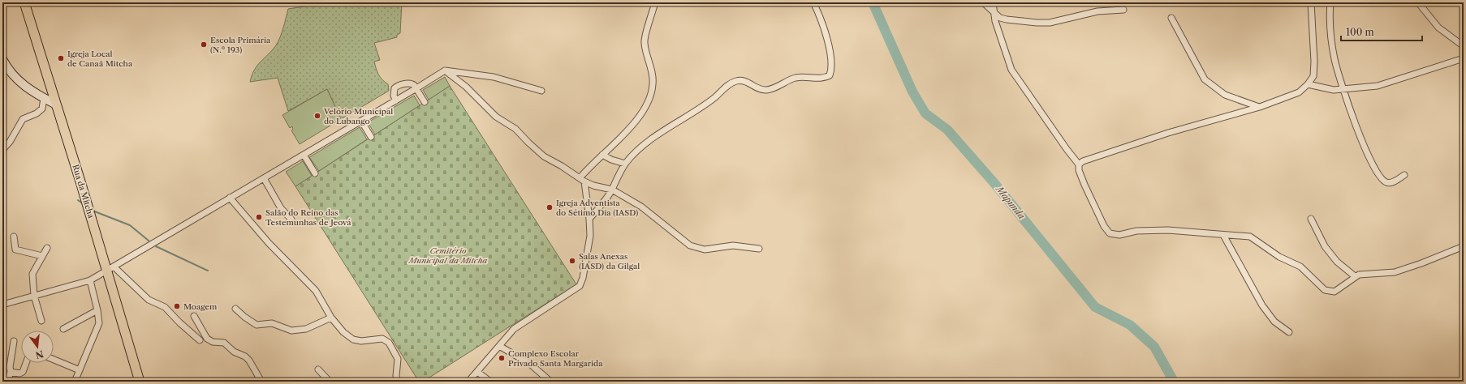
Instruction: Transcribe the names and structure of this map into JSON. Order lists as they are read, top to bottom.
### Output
{
  "streets": {
    "main road": ["Rua da Mitcha"]
  },
  "water": ["Mapunda"],
  "parks": ["Cemitério Municipal da Mitcha"],
  "places": [
    "Escola Primária (N.º 193)",
    "Igreja Local de Canaã Mitcha",
    "Velório Municipal do Lubango",
    "Igreja Adventista do Sétimo Dia (IASD)",
    "Salão do Reino das Testemunhas de Jeová",
    "Salas Anexas (IASD) da Gilgal",
    "Moagem",
    "Complexo Escolar Privado Santa Margarida"
  ],
  "scale_bar": "100 m",
  "north": "bottom"
}
